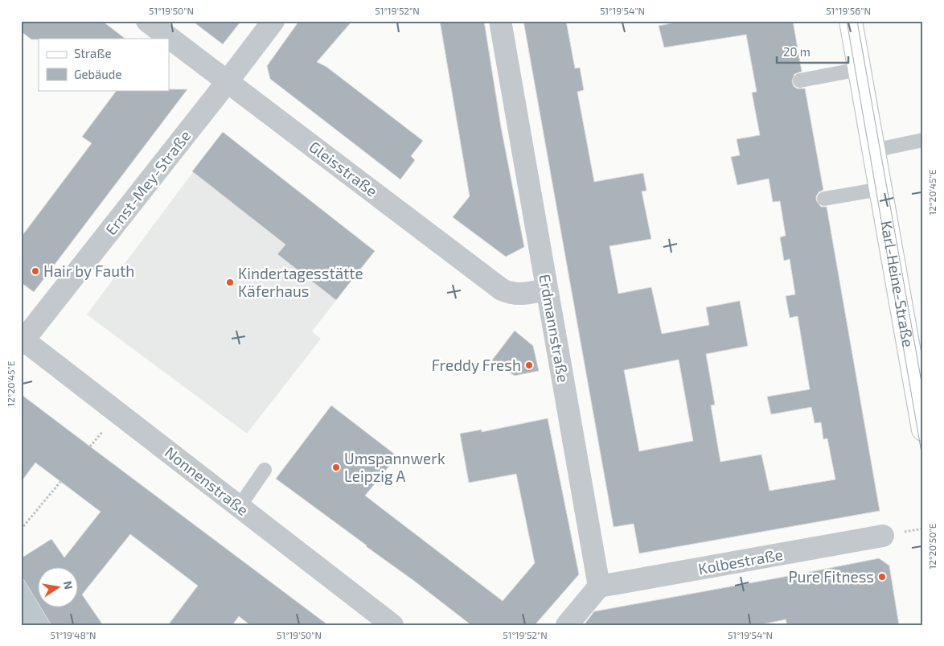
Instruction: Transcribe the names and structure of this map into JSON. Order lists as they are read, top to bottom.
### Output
{
  "streets": {
    "main road": ["Karl-Heine-Straße"],
    "street": [
      "Gleisstraße",
      "Ernst-Mey-Straße",
      "Erdmannstraße",
      "Nonnenstraße",
      "Kolbestraße"
    ]
  },
  "crossings": [
    ["Gleisstraße", "Ernst-Mey-Straße"],
    ["Gleisstraße", "Erdmannstraße"],
    ["Ernst-Mey-Straße", "Nonnenstraße"],
    ["Erdmannstraße", "Kolbestraße"]
  ],
  "places": [
    "Hair by Fauth",
    "Kindertagesstätte Käferhaus",
    "Freddy Fresh",
    "Umspannwerk Leipzig A",
    "Pure Fitness"
  ],
  "legend": ["Straße", "Gebäude"],
  "scale_bar": "20 m",
  "north": "right",
  "coordinates": [
    "51°19'50\"N",
    "51°19'52\"N",
    "51°19'54\"N",
    "51°19'56\"N",
    "12°20'45\"E",
    "12°20'50\"E",
    "51°19'48\"N"
  ]
}
